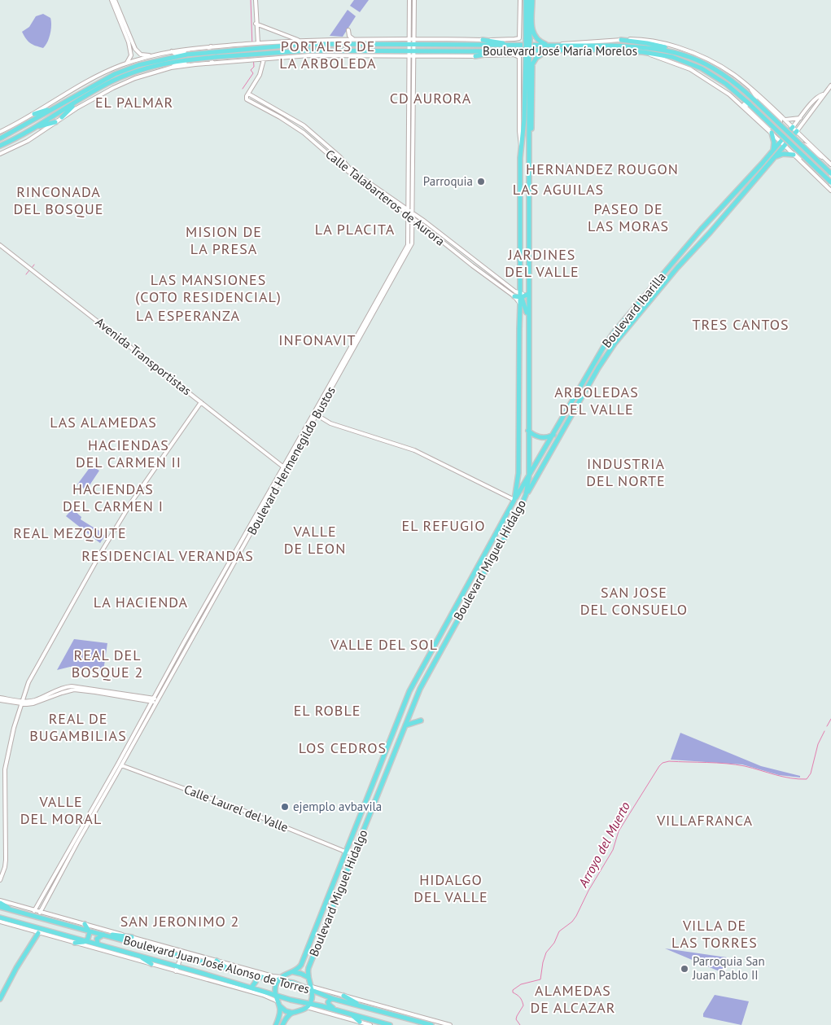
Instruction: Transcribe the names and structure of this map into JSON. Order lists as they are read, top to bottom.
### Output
{
  "streets": {
    "main road": [
      "Boulevard José María Morelos",
      "Boulevard Ibarilla",
      "Boulevard Miguel Hidalgo",
      "Boulevard Juan José Alonso de Torres"
    ],
    "street": [
      "Calle Talabarteros de Aurora",
      "Avenida Transportistas",
      "Boulevard Hermenegildo Bustos",
      "Calle Laurel del Valle"
    ]
  },
  "crossings": [
    ["Boulevard José María Morelos", "Boulevard Ibarilla"],
    ["Boulevard José María Morelos", "Boulevard Hermenegildo Bustos"],
    ["Calle Talabarteros de Aurora", "Boulevard Hermenegildo Bustos"],
    ["Calle Talabarteros de Aurora", "Boulevard Miguel Hidalgo"],
    ["Boulevard Ibarilla", "Boulevard Miguel Hidalgo"],
    ["Avenida Transportistas", "Boulevard Hermenegildo Bustos"],
    ["Boulevard Hermenegildo Bustos", "Calle Laurel del Valle"],
    ["Boulevard Hermenegildo Bustos", "Boulevard Juan José Alonso de Torres"],
    ["Boulevard Miguel Hidalgo", "Calle Laurel del Valle"]
  ],
  "districts": [
    "PORTALES DE LA ARBOLEDA",
    "CD AURORA",
    "EL PALMAR",
    "HERNANDEZ ROUGON",
    "LAS AGUILAS",
    "RINCONADA DEL BOSQUE",
    "PASEO DE LAS MORAS",
    "LA PLACITA",
    "MISION DE LA PRESA",
    "JARDINES DEL VALLE",
    "LAS MANSIONES (COTO RESIDENCIAL)",
    "LA ESPERANZA",
    "TRES CANTOS",
    "INFONAVIT",
    "ARBOLEDAS DEL VALLE",
    "LAS ALAMEDAS",
    "HACIENDAS DEL CARMEN II",
    "INDUSTRIA DEL NORTE",
    "HACIENDAS DEL CARMEN I",
    "EL REFUGIO",
    "VALLE DE LEON",
    "REAL MEZQUITE",
    "RESIDENCIAL VERANDAS",
    "SAN JOSE DEL CONSUELO",
    "LA HACIENDA",
    "VALLE DEL SOL",
    "REAL DEL BOSQUE 2",
    "EL ROBLE",
    "REAL DE BUGAMBILIAS",
    "LOS CEDROS",
    "VALLE DEL MORAL",
    "VILLAFRANCA",
    "HIDALGO DEL VALLE",
    "SAN JERONIMO 2",
    "VILLA DE LAS TORRES",
    "ALAMEDAS DE ALCAZAR"
  ],
  "water": ["Arroyo del Muerto"],
  "places": ["Parroquia", "ejemplo avbavila", "Parroquia San Juan Pablo II"]
}
